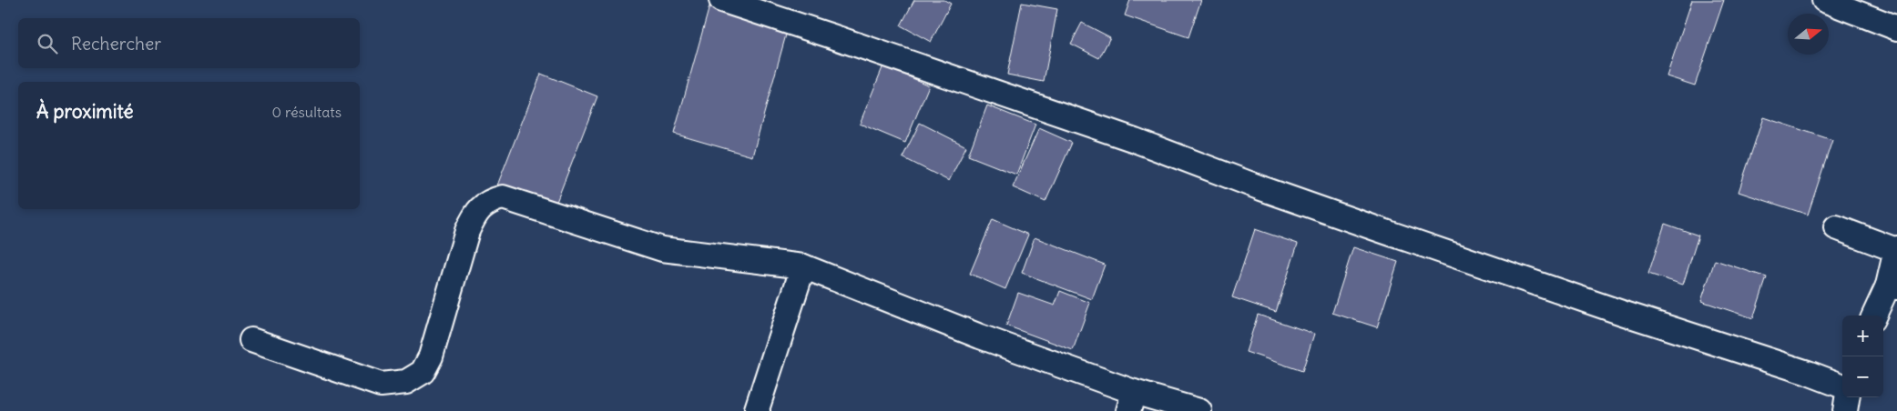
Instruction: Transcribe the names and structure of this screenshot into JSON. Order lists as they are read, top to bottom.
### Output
{
  "north": "right",
  "page": {
    "search": "Rechercher",
    "heading": ["À proximité", "0 résultats"],
    "map_buttons": ["+", "−"]
  }
}
